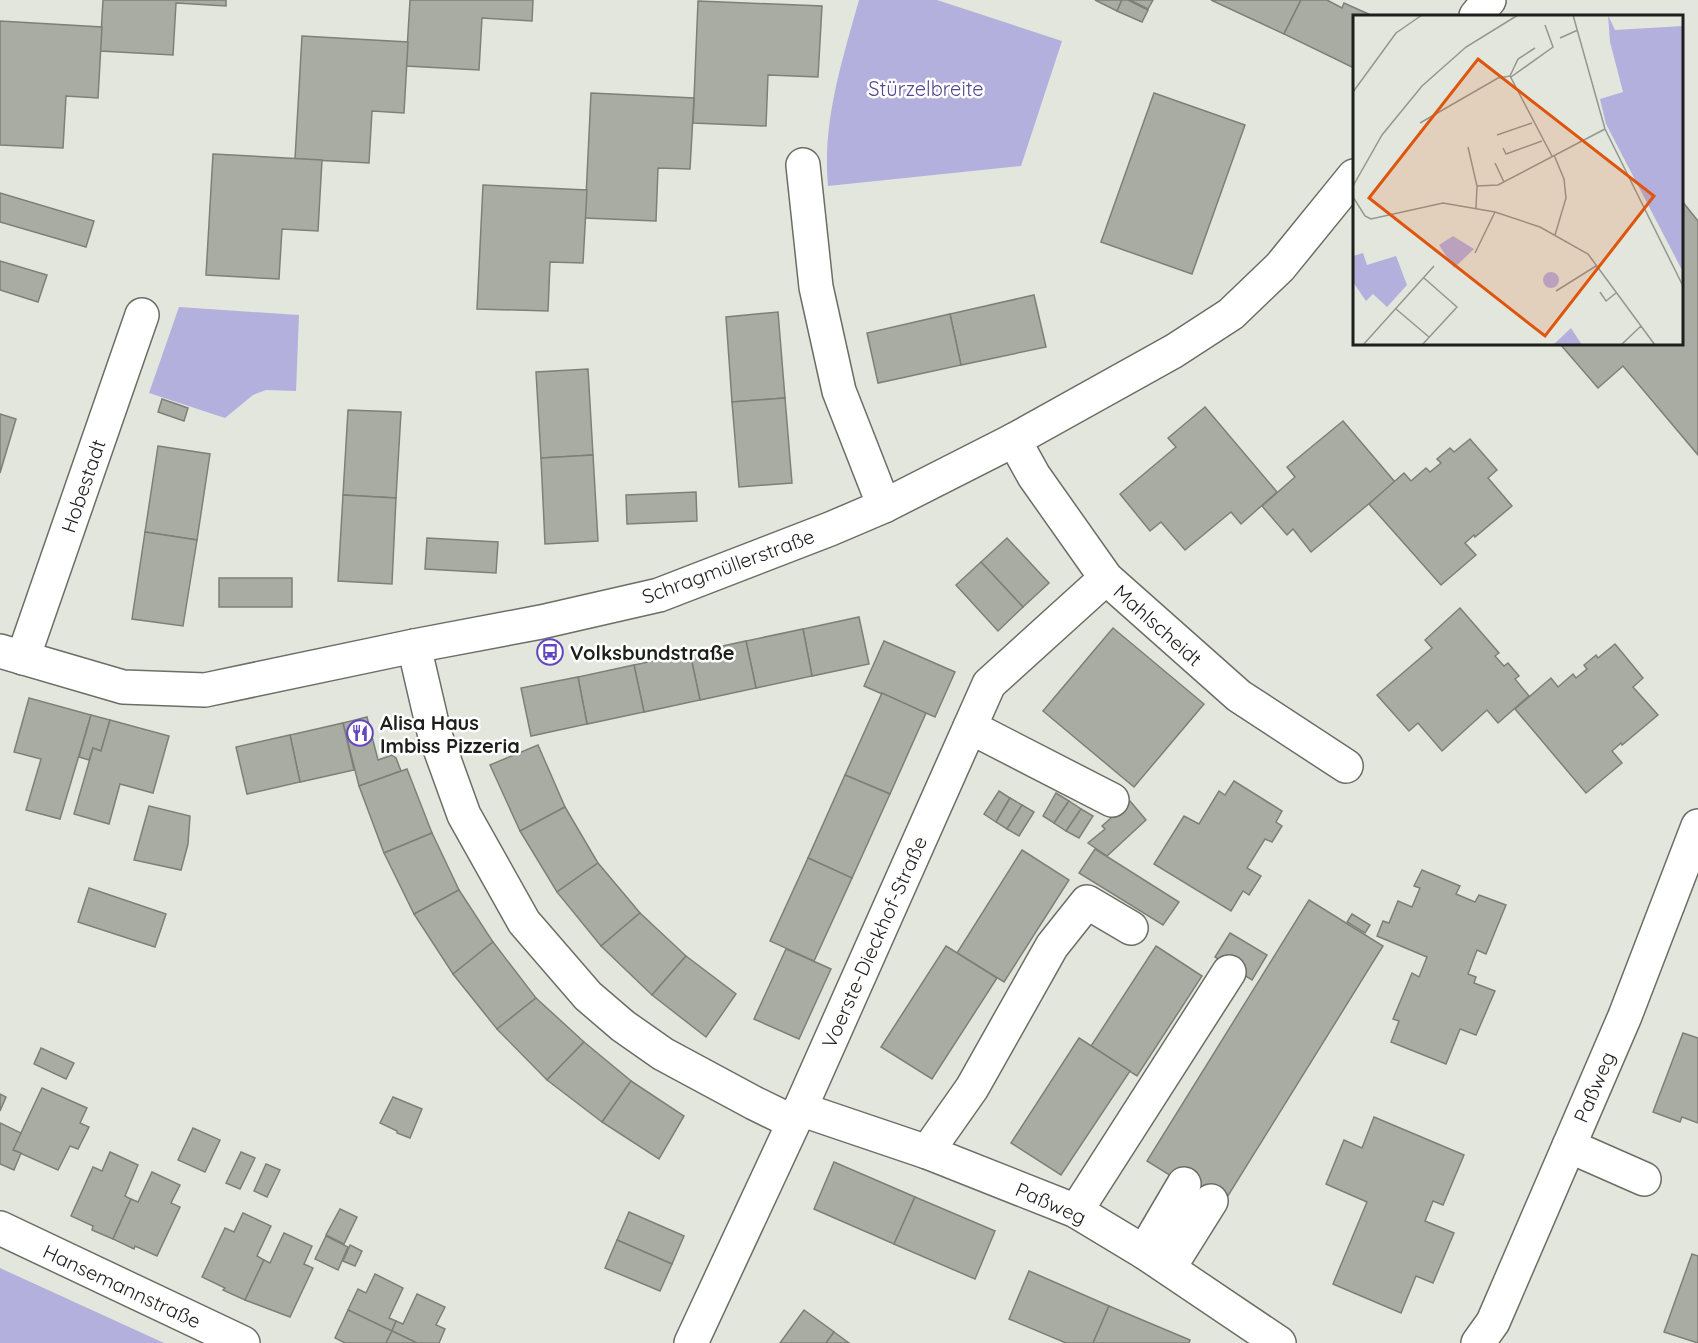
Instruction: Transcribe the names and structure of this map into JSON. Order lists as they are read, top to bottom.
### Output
{
  "streets": {
    "street": [
      "Hobestadt",
      "Schragmüllerstraße",
      "Mahlscheidt",
      "Voerste-Dieckhof-Straße",
      "Paßweg",
      "Hansemannstraße"
    ]
  },
  "crossings": [
    ["Hobestadt", "Schragmüllerstraße"],
    ["Schragmüllerstraße", "Mahlscheidt"],
    ["Mahlscheidt", "Voerste-Dieckhof-Straße"],
    ["Voerste-Dieckhof-Straße", "Paßweg"]
  ],
  "parks": ["Stürzelbreite"],
  "places": {
    "bus stop": ["Volksbundstraße"],
    "restaurant": ["Alisa Haus Imbiss Pizzeria"]
  }
}
